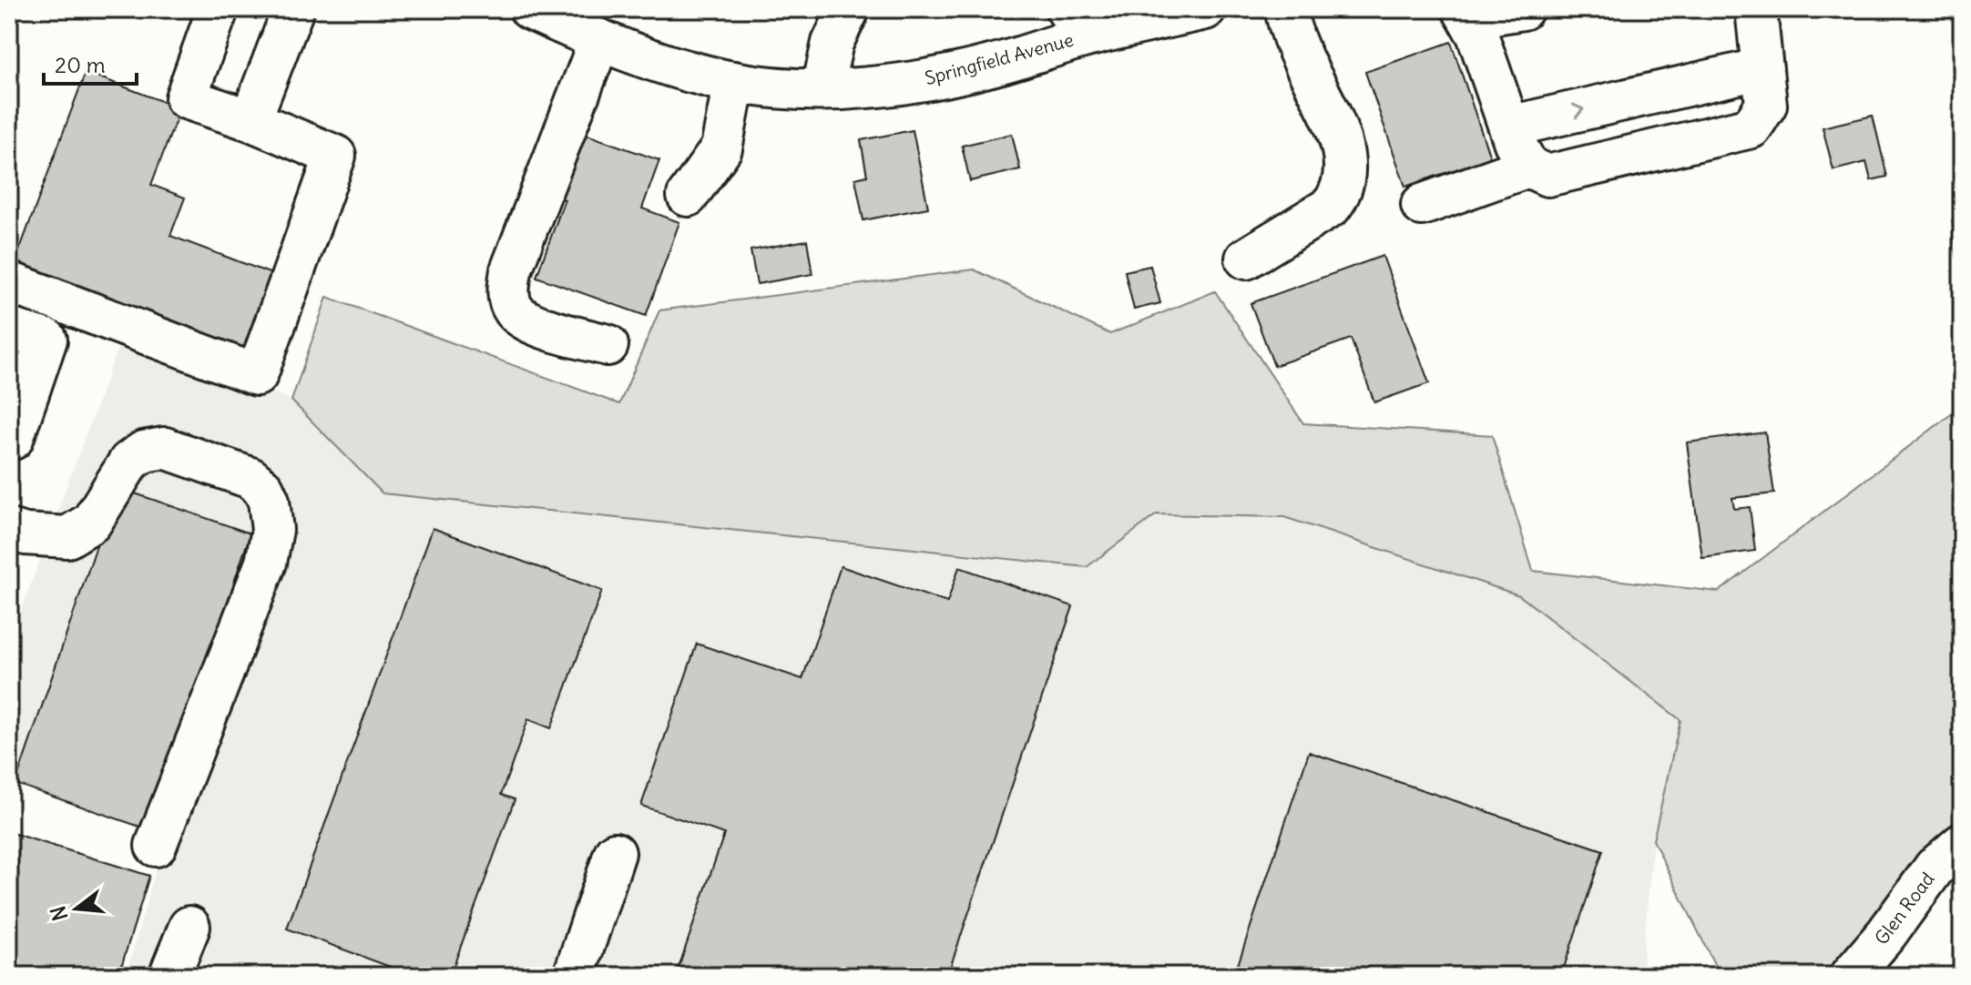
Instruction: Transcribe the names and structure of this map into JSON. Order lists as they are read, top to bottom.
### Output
{
  "streets": {
    "main road": ["Springfield Avenue", "Glen Road"]
  },
  "scale_bar": "20 m",
  "north": "left"
}
